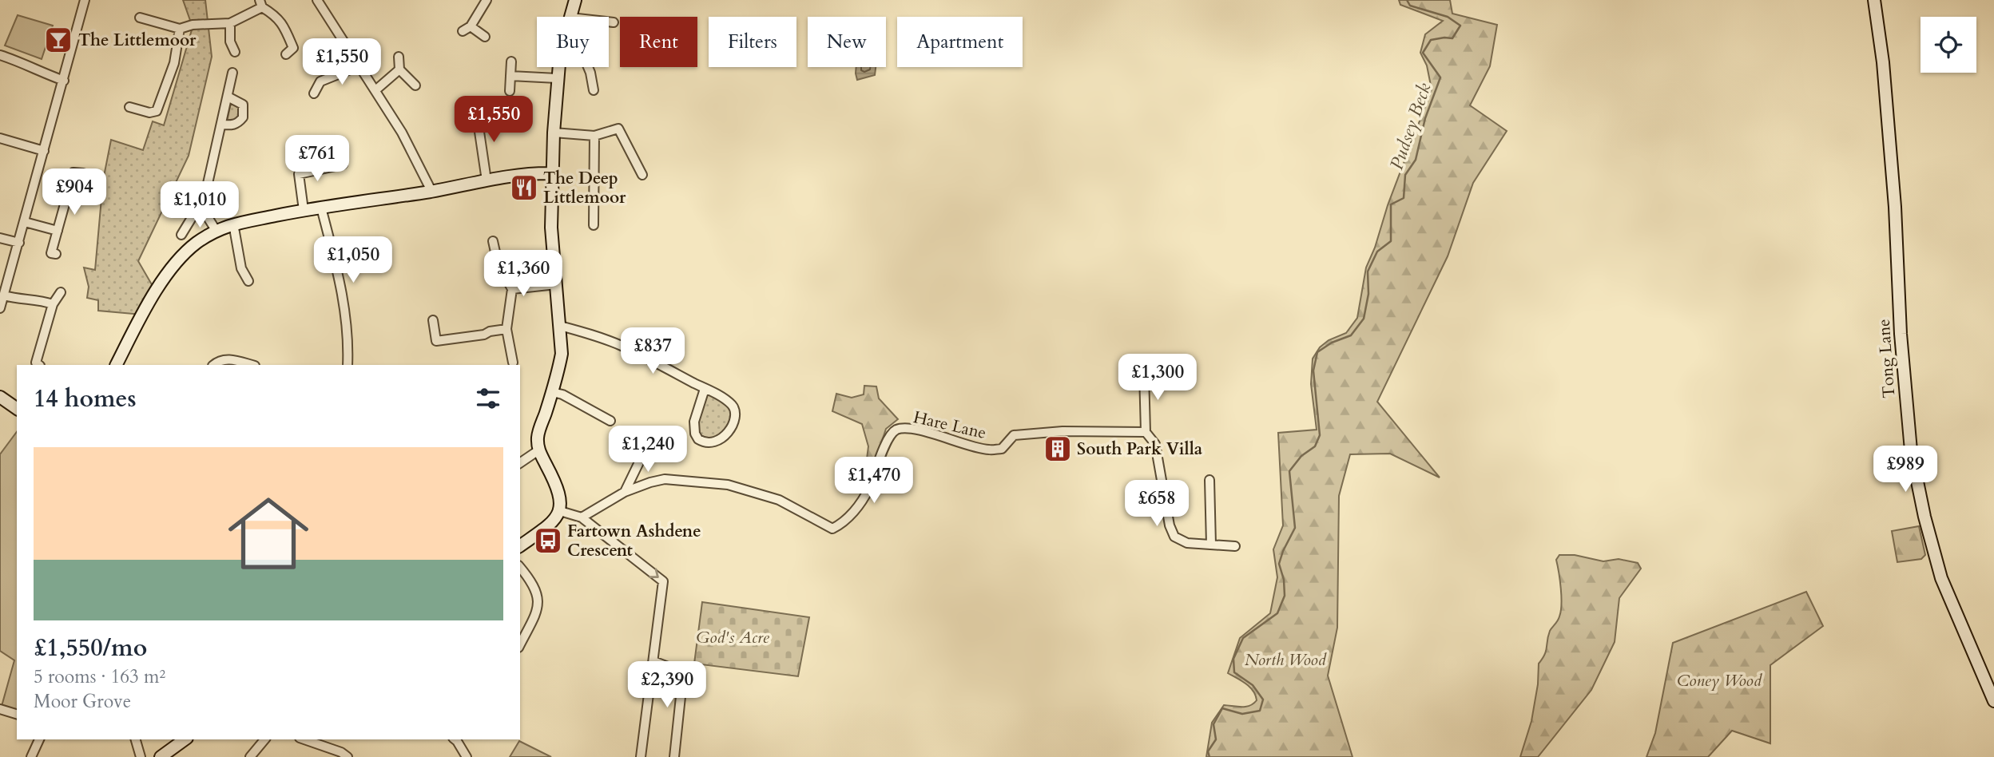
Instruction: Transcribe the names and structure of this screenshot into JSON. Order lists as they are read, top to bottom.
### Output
{
  "streets": {
    "street": ["Tong Lane", "Hare Lane"]
  },
  "water": ["Pudsey Beck"],
  "parks": ["God's Acre", "North Wood", "Coney Wood"],
  "places": {
    "bar": ["The Littlemoor"],
    "restaurant": ["The Deep Littlemoor"],
    "building": ["South Park Villa"],
    "bus stop": ["Fartown Ashdene Crescent"]
  },
  "page": {
    "chip": [
      "Buy",
      "Rent",
      "Filters",
      "New",
      "Apartment"
    ],
    "price": [
      "£1,550",
      "£1,550",
      "£761",
      "£904",
      "£1,010",
      "£1,050",
      "£1,360",
      "£837",
      "£1,300",
      "£1,240",
      "£989",
      "£1,470",
      "£658",
      "£2,390"
    ],
    "heading": "14 homes",
    "list": [
      {
        "name": "£1,550/mo",
        "note": "5 rooms · 163 m² · Moor Grove"
      }
    ]
  }
}
